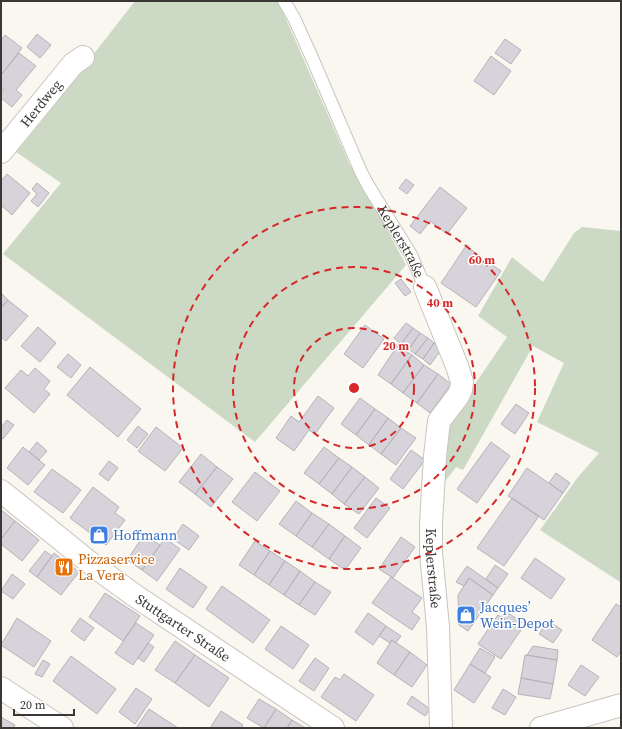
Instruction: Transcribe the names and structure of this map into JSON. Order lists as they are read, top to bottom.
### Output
{
  "streets": {
    "street": ["Herdweg", "Keplerstraße", "Stuttgarter Straße"]
  },
  "places": {
    "shop": ["Hoffmann", "Jacques’ Wein-Depot"],
    "restaurant": ["Pizzaservice La Vera"]
  },
  "scale_bar": "20 m",
  "rings": ["60 m", "40 m", "20 m"]
}
